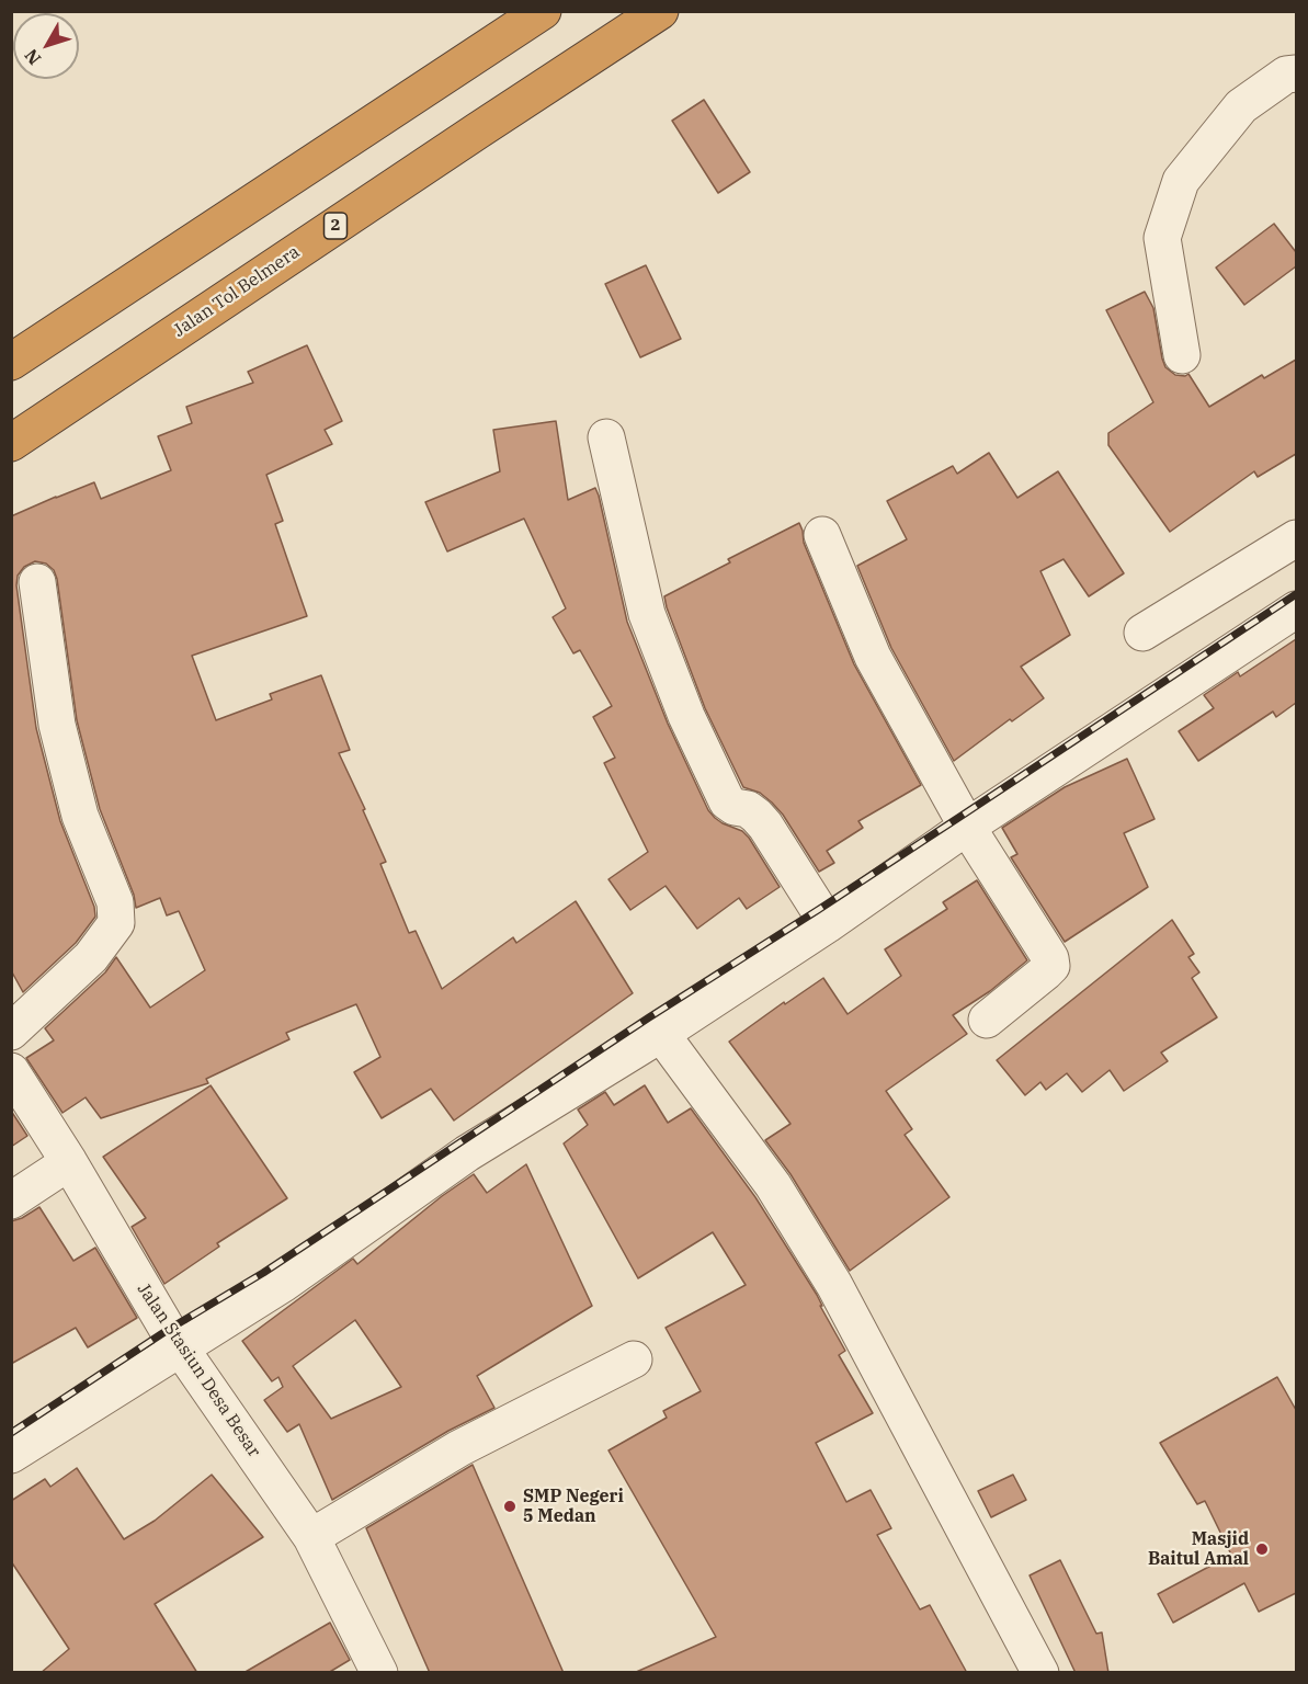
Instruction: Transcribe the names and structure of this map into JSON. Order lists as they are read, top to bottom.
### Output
{
  "streets": {
    "highway": ["2", "Jalan Tol Belmera"],
    "street": ["Jalan Stasiun Desa Besar"]
  },
  "places": ["SMP Negeri 5 Medan", "Masjid Baitul Amal"],
  "north": "bottom left"
}
